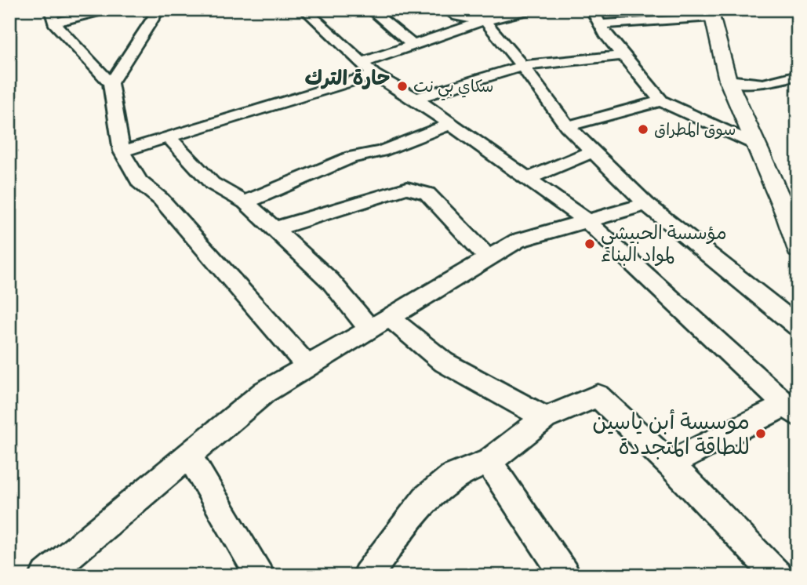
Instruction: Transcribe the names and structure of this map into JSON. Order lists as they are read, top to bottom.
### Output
{
  "districts": ["حارة الترك"],
  "places": [
    "سكاي بي نت",
    "سوق المطراق",
    "مؤسسة الحبيشي لمواد البناء",
    "موسسة أبن ياسين للطاقة المتجددة"
  ]
}
